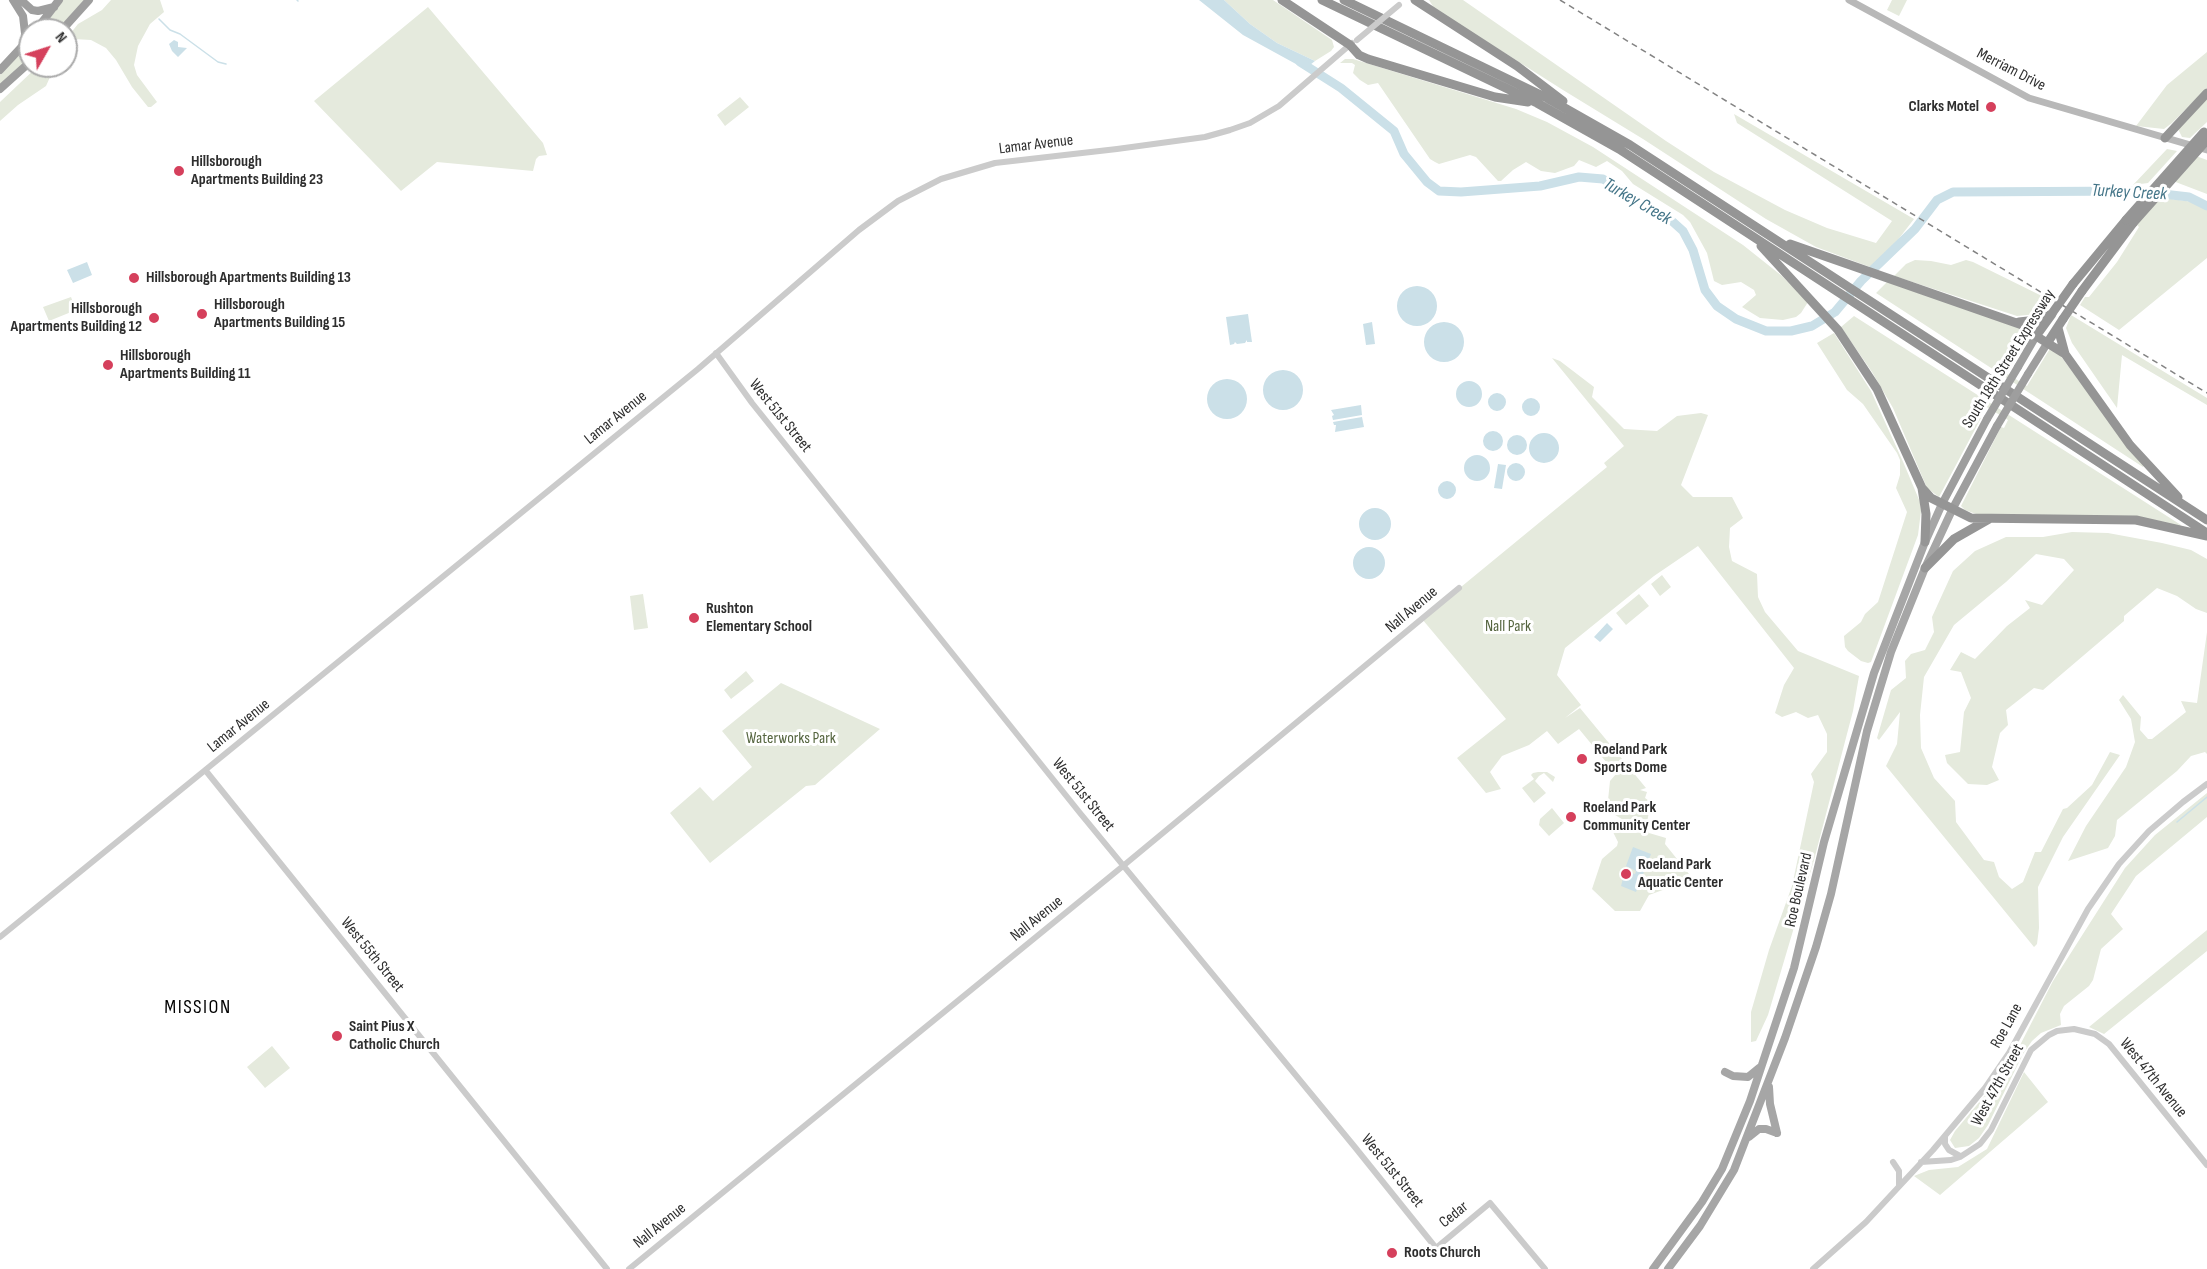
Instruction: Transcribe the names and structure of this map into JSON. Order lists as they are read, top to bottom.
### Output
{
  "streets": {
    "highway": ["South 18th Street Expressway"],
    "main road": ["Merriam Drive", "Roe Boulevard"],
    "street": [
      "Lamar Avenue",
      "West 51st Street",
      "Nall Avenue",
      "West 55th Street",
      "Roe Lane",
      "West 47th Avenue",
      "West 47th Street",
      "Cedar"
    ]
  },
  "crossings": [
    ["Lamar Avenue", "West 51st Street"],
    ["Lamar Avenue", "West 55th Street"],
    ["South 18th Street Expressway", "Roe Boulevard"],
    ["West 51st Street", "Nall Avenue"],
    ["West 51st Street", "Cedar"],
    ["Roe Lane", "West 47th Street"],
    ["West 47th Avenue", "West 47th Street"]
  ],
  "districts": ["MISSION"],
  "water": ["Turkey Creek"],
  "parks": ["Nall Park", "Waterworks Park"],
  "places": [
    "Clarks Motel",
    "Hillsborough Apartments Building 23",
    "Hillsborough Apartments Building 13",
    "Hillsborough Apartments Building 15",
    "Hillsborough Apartments Building 12",
    "Hillsborough Apartments Building 11",
    "Rushton Elementary School",
    "Roeland Park Sports Dome",
    "Roeland Park Community Center",
    "Roeland Park Aquatic Center",
    "Saint Pius X Catholic Church",
    "Roots Church"
  ],
  "north": "top right"
}
